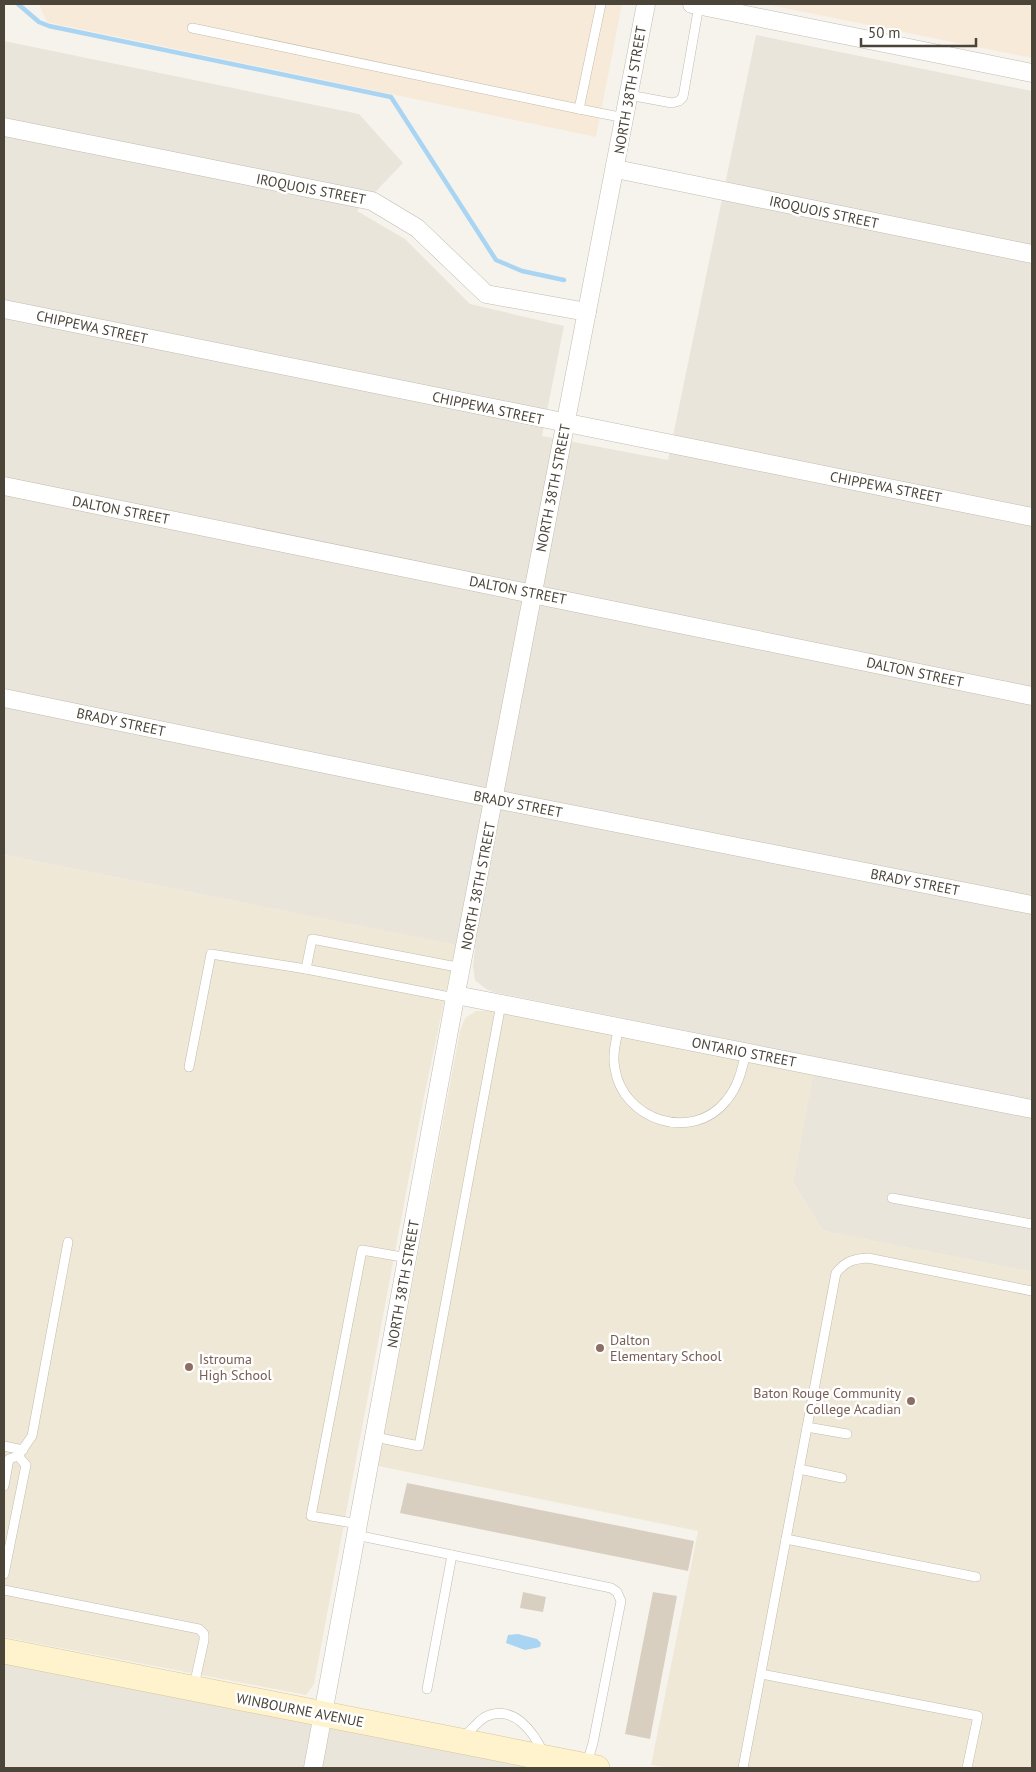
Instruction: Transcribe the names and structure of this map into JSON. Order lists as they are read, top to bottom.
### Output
{
  "streets": {
    "street": [
      "NORTH 38TH STREET",
      "IROQUOIS STREET",
      "CHIPPEWA STREET",
      "DALTON STREET",
      "BRADY STREET",
      "ONTARIO STREET",
      "WINBOURNE AVENUE"
    ]
  },
  "crossings": [
    ["NORTH 38TH STREET", "IROQUOIS STREET"],
    ["NORTH 38TH STREET", "CHIPPEWA STREET"],
    ["NORTH 38TH STREET", "DALTON STREET"],
    ["NORTH 38TH STREET", "BRADY STREET"],
    ["NORTH 38TH STREET", "ONTARIO STREET"],
    ["NORTH 38TH STREET", "WINBOURNE AVENUE"]
  ],
  "places": ["Dalton Elementary School", "Istrouma High School", "Baton Rouge Community College Acadian"],
  "scale_bar": "50 m"
}
